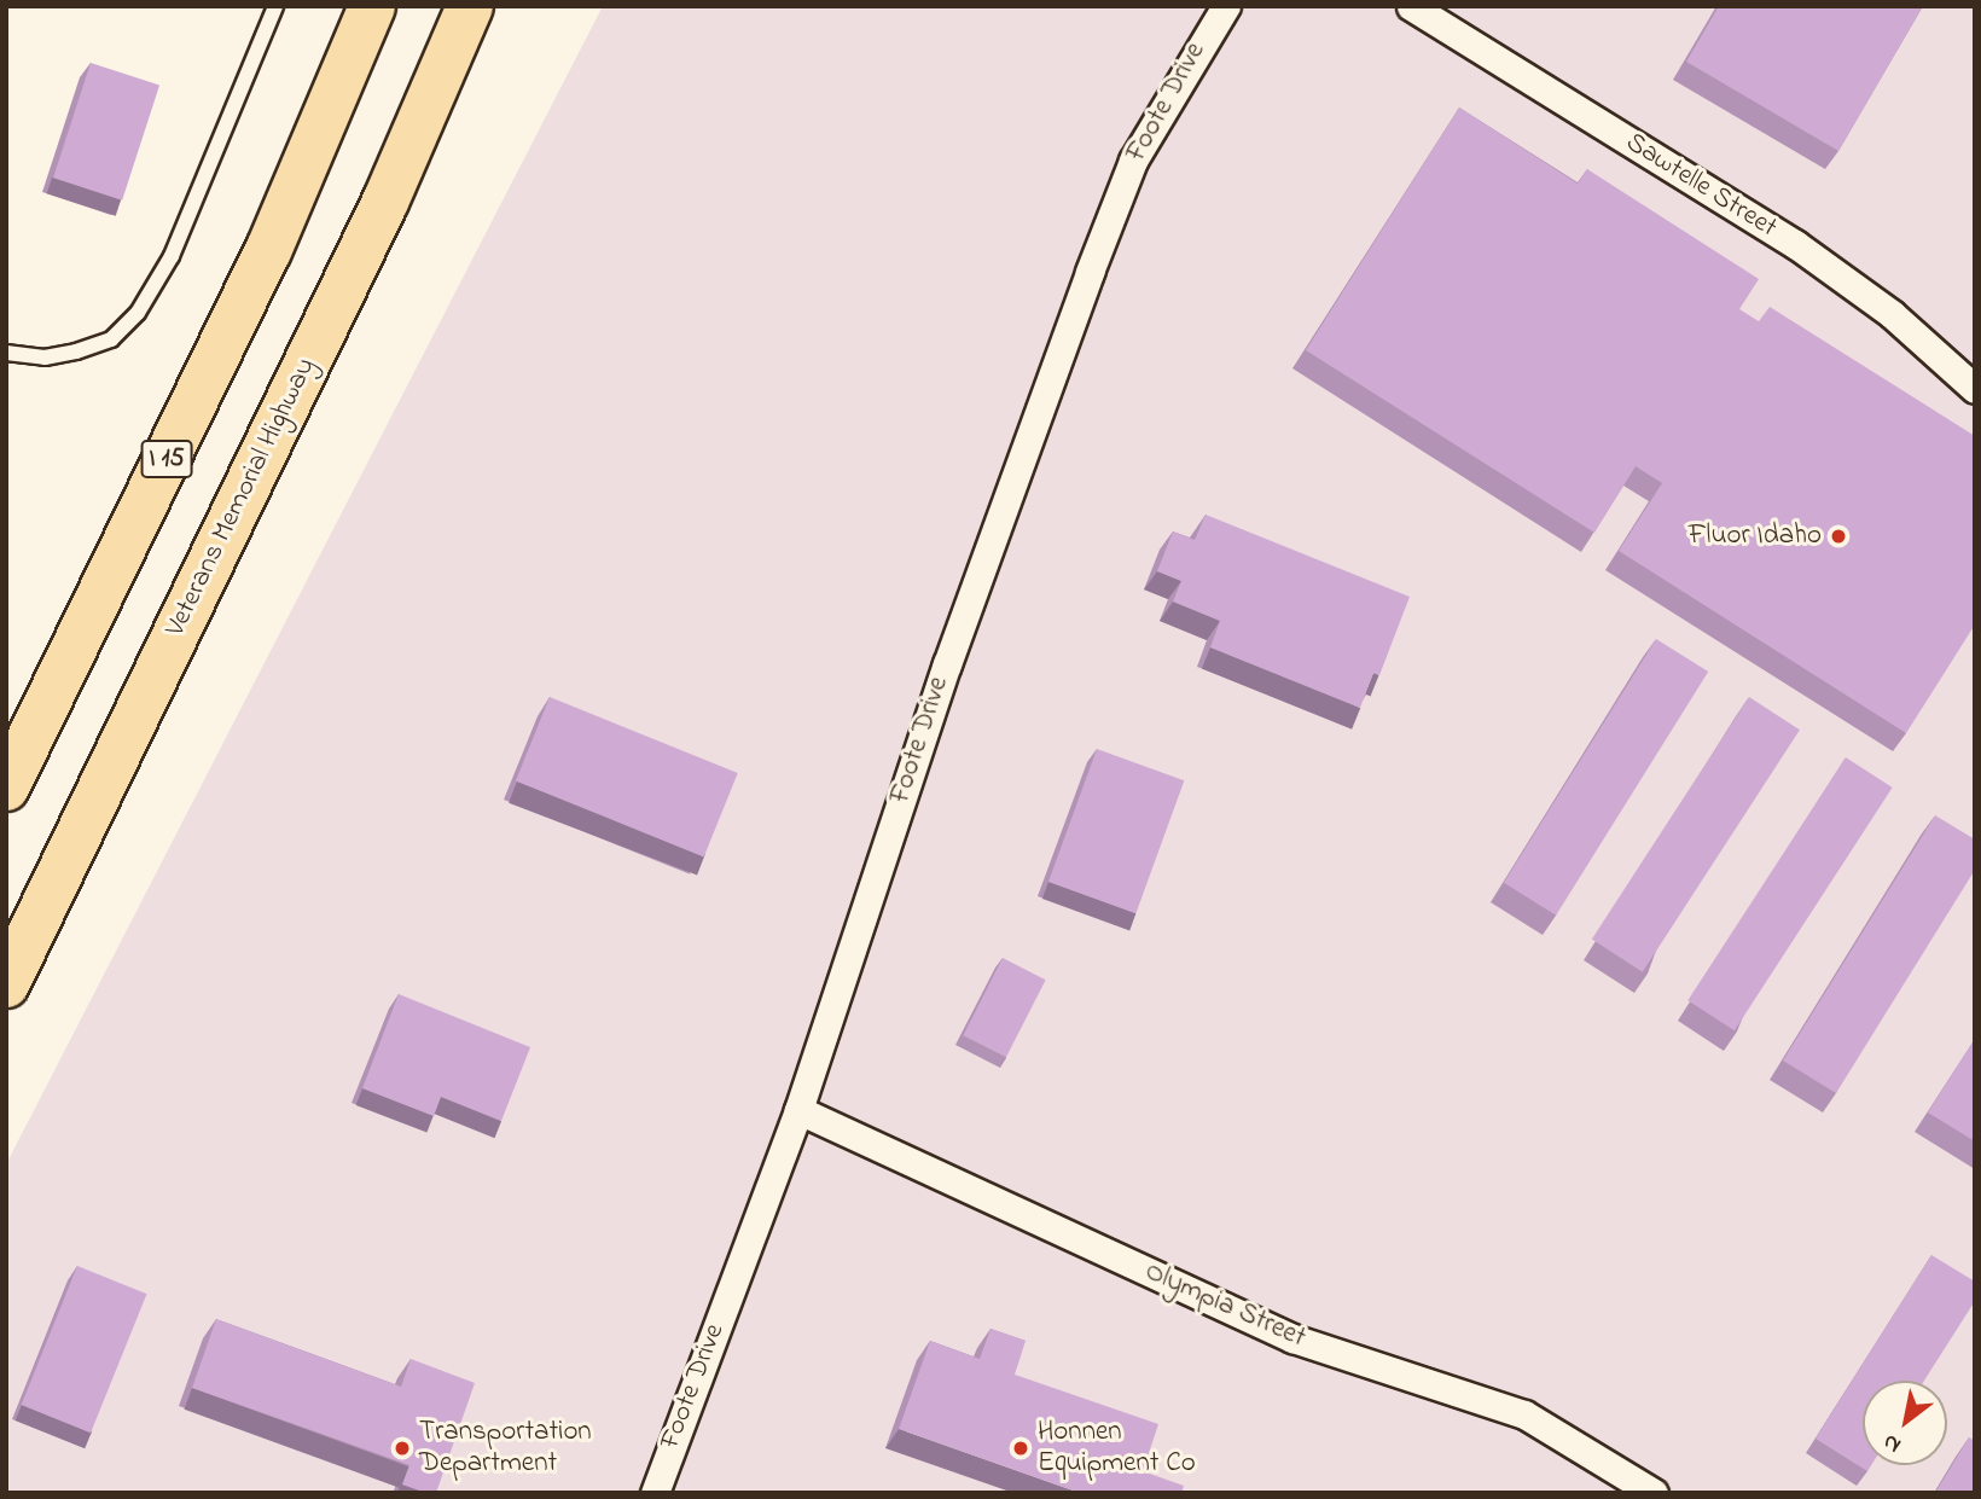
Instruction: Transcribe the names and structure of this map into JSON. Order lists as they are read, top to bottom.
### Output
{
  "streets": {
    "highway": ["I 15", "Veterans Memorial Highway"],
    "street": ["Foote Drive", "Sawtelle Street", "Olympia Street"]
  },
  "crossings": [
    ["Foote Drive", "Olympia Street"]
  ],
  "places": ["Fluor Idaho", "Transportation Department", "Honnen Equipment Co"],
  "north": "bottom left"
}
